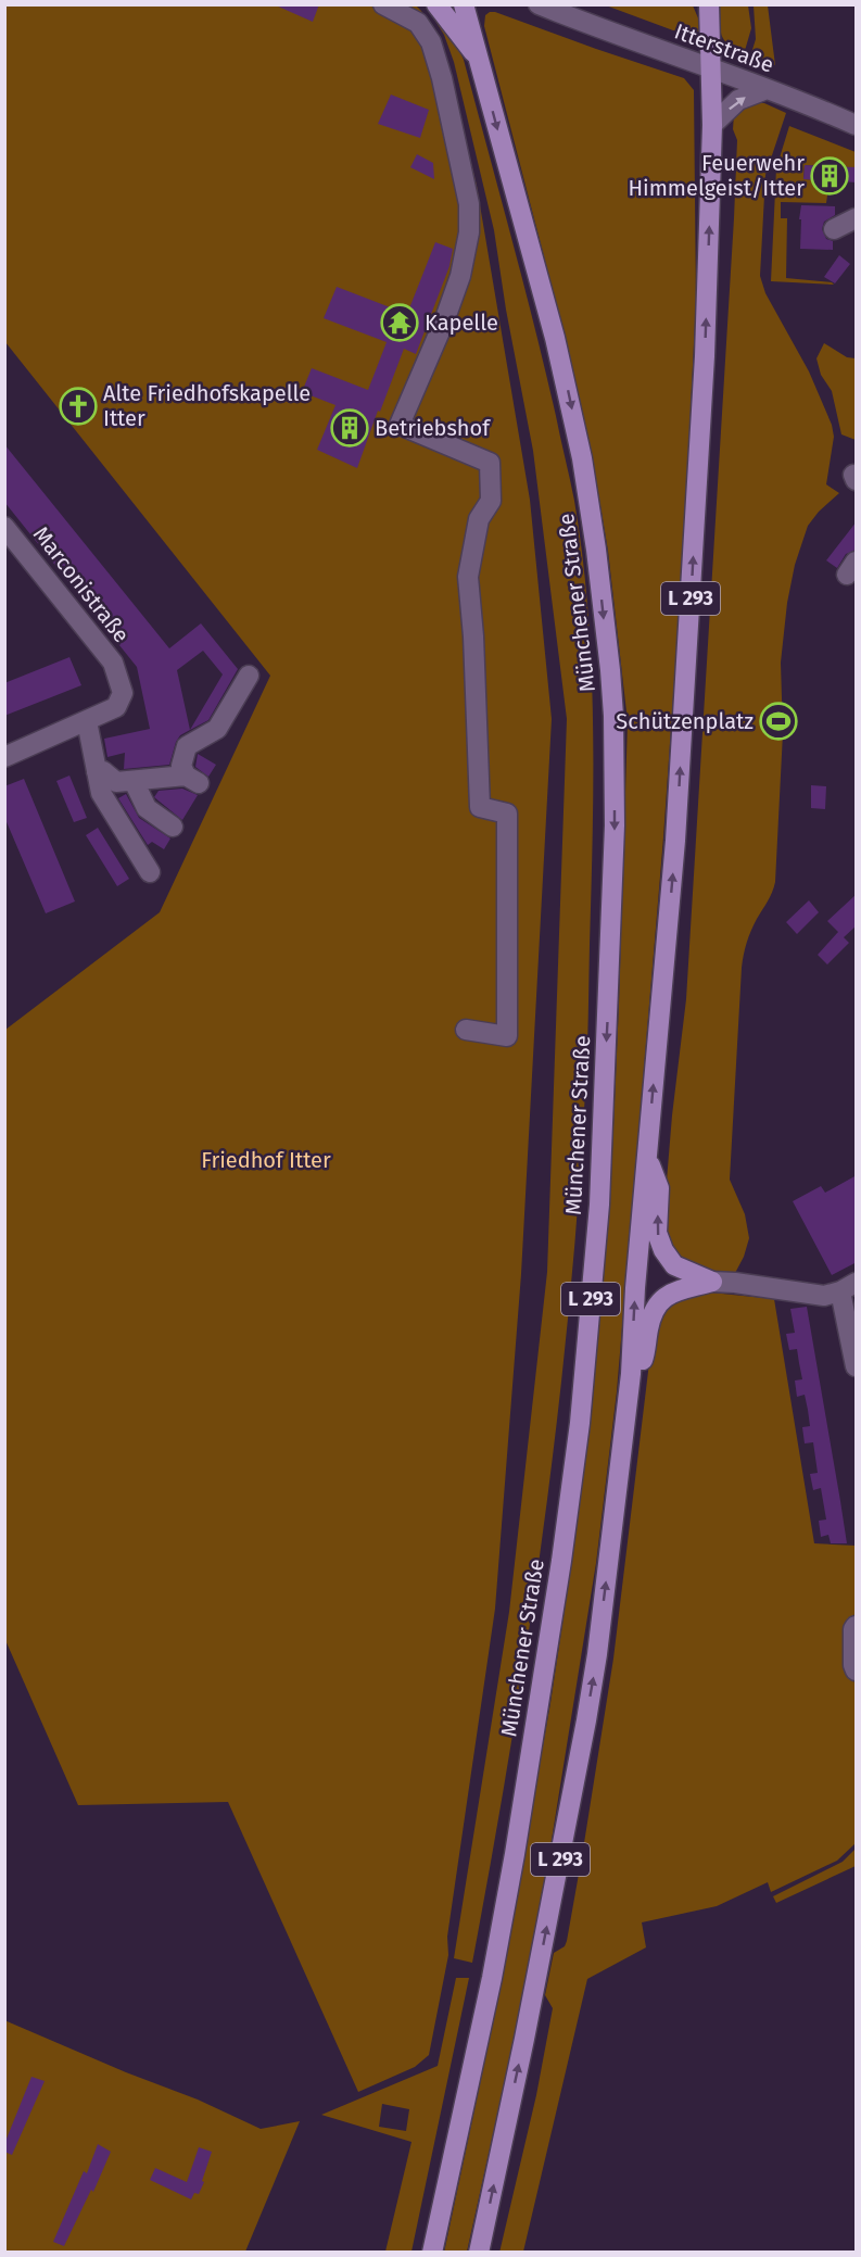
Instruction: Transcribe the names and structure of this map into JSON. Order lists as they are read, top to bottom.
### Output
{
  "streets": {
    "main road": ["L 293", "Münchener Straße"],
    "street": ["Itterstraße", "Marconistraße"]
  },
  "crossings": [
    ["Itterstraße", "L 293"]
  ],
  "parks": ["Friedhof Itter"],
  "places": {
    "building": ["Feuerwehr Himmelgeist/Itter", "Betriebshof"],
    "temple": ["Kapelle"],
    "church": ["Alte Friedhofskapelle Itter"],
    "sports": ["Schützenplatz"]
  }
}
